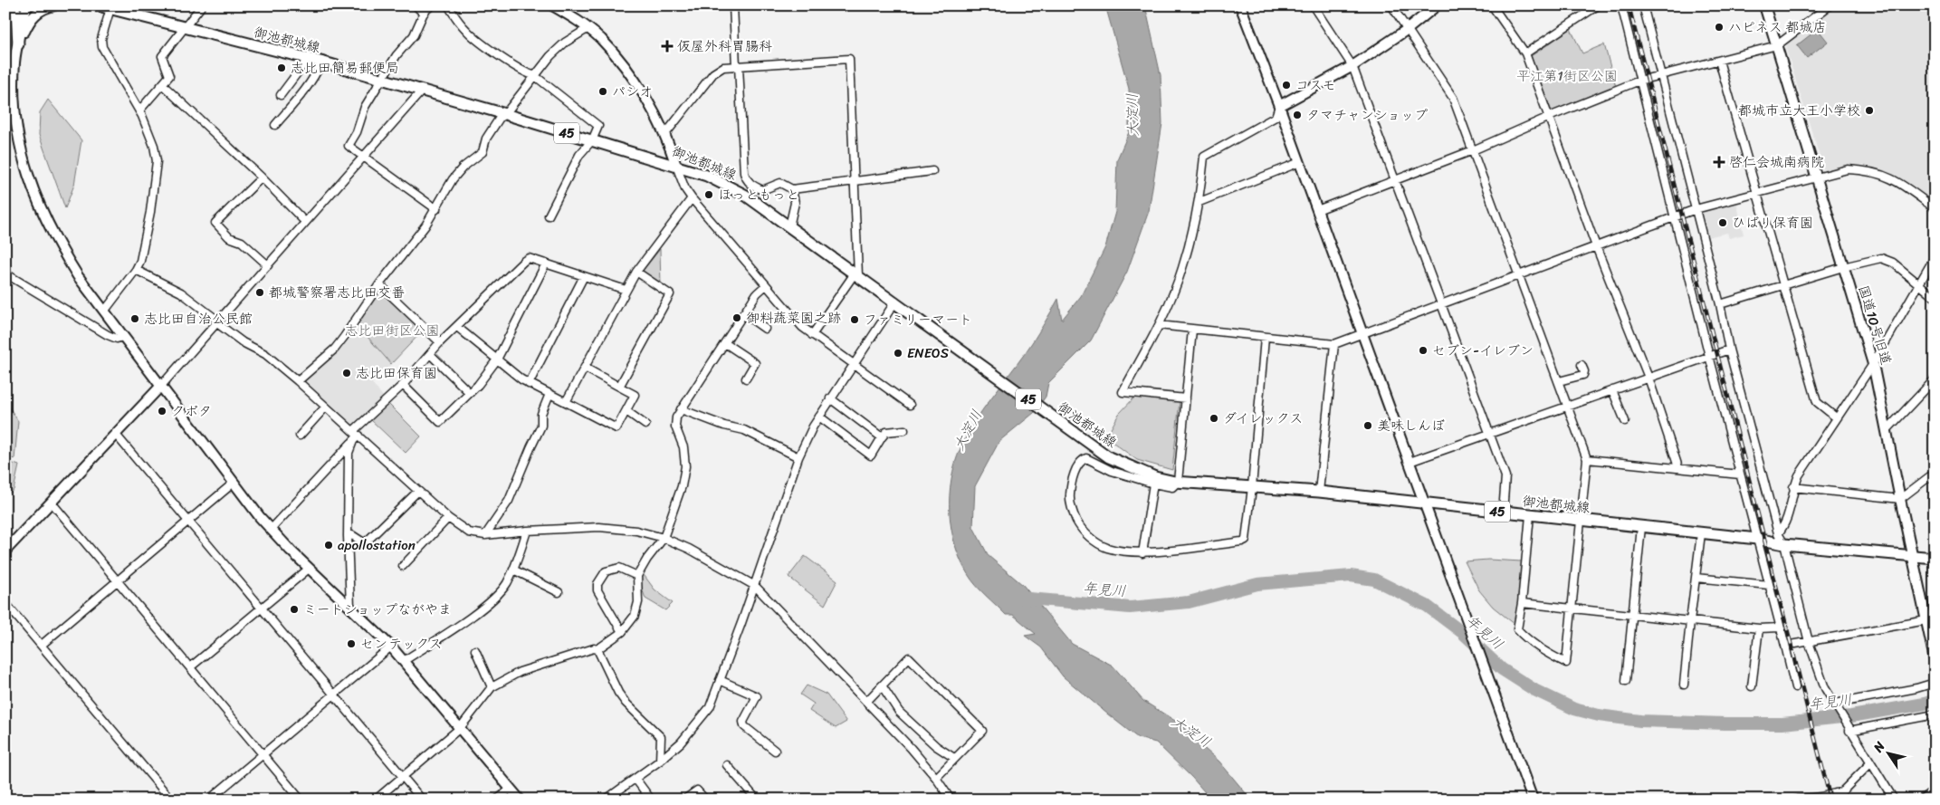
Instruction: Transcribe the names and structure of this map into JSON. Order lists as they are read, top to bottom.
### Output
{
  "streets": {
    "main road": ["御池都城線", "45"],
    "street": ["国道10号旧道"]
  },
  "crossings": [
    ["御池都城線", "国道10号旧道"]
  ],
  "water": ["大淀川", "年見川"],
  "parks": ["平江第1街区公園", "志比田街区公園"],
  "places": {
    "other": [
      "ハピネス 都城店",
      "志比田簡易郵便局",
      "コスモ",
      "パシオ",
      "都城市立大王小学校",
      "タマチャンショップ",
      "ほっともっと",
      "ひばり保育園",
      "都城警察署志比田交番",
      "御料蔬菜園之跡",
      "志比田自治公民館",
      "ファミリーマート",
      "セブン-イレブン",
      "ENEOS",
      "志比田保育園",
      "クボタ",
      "ダイレックス",
      "美味しんぼ",
      "apollostation",
      "ミートショップながやま",
      "センテックス"
    ],
    "health": ["仮屋外科胃腸科", "啓仁会城南病院"]
  },
  "north": "top left"
}
